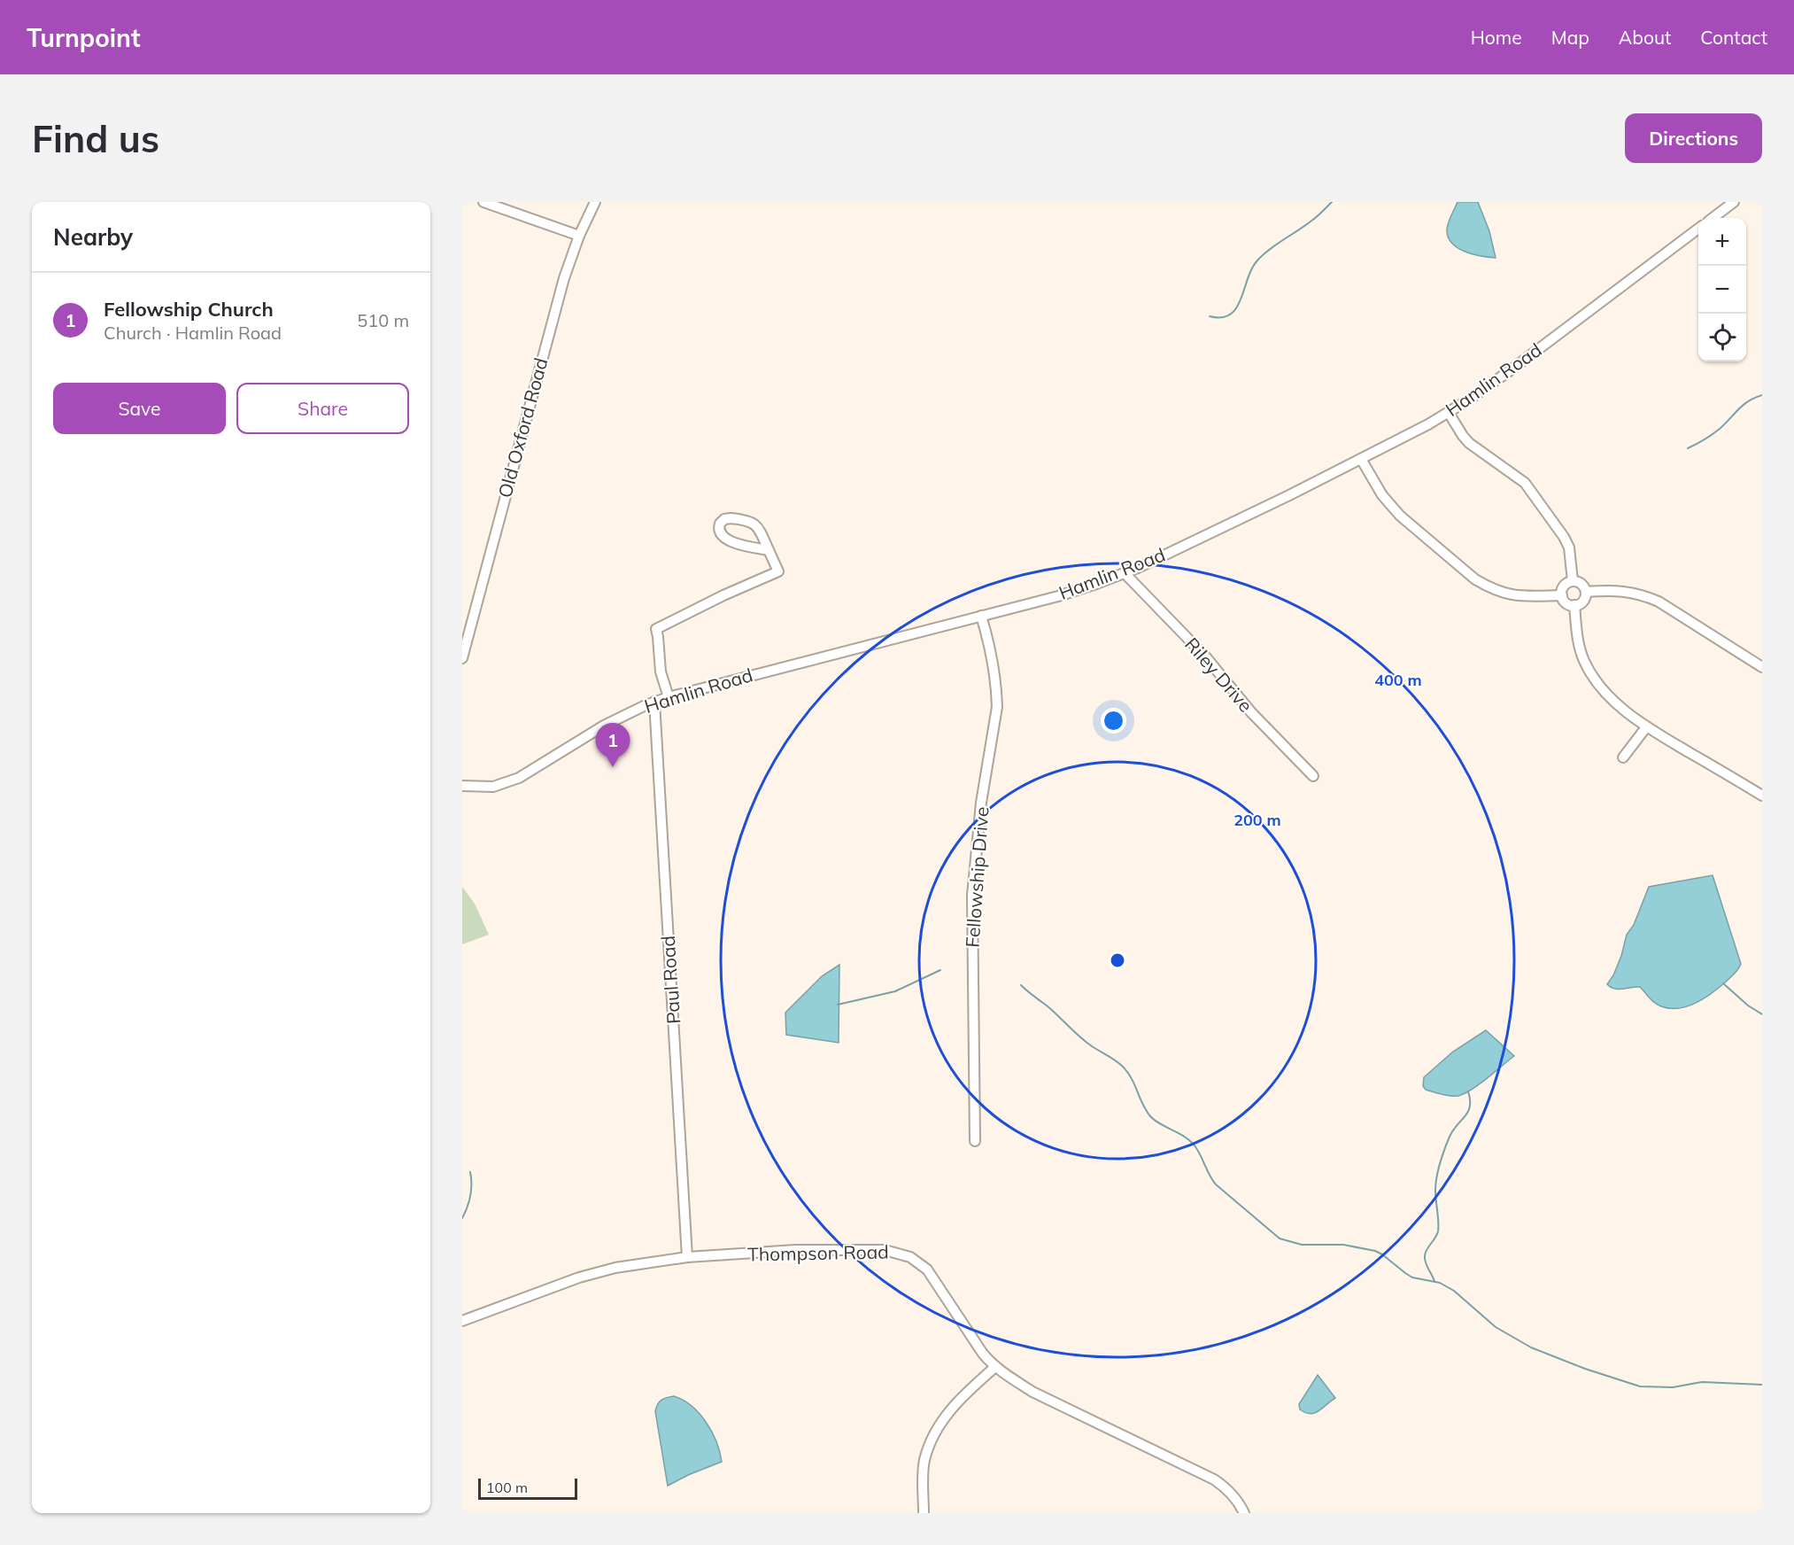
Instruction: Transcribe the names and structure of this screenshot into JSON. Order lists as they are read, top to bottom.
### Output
{
  "streets": {
    "street": [
      "Hamlin Road",
      "Old Oxford Road",
      "Riley Drive",
      "Fellowship Drive",
      "Paul Road",
      "Thompson Road"
    ]
  },
  "crossings": [
    ["Hamlin Road", "Riley Drive"],
    ["Hamlin Road", "Fellowship Drive"],
    ["Hamlin Road", "Paul Road"],
    ["Paul Road", "Thompson Road"]
  ],
  "scale_bar": "100 m",
  "page": {
    "header": "Turnpoint",
    "nav": [
      "Home",
      "Map",
      "About",
      "Contact"
    ],
    "buttons": [
      "Directions",
      ["Save", "Share"]
    ],
    "title": "Find us",
    "heading": "Nearby",
    "map_buttons": ["+", "−"],
    "list": [
      {
        "mark": "1",
        "name": "Fellowship Church",
        "note": "Church · Hamlin Road",
        "value": "510 m"
      }
    ],
    "pins": "1",
    "scale": "100 m"
  },
  "rings": ["400 m", "200 m"]
}
